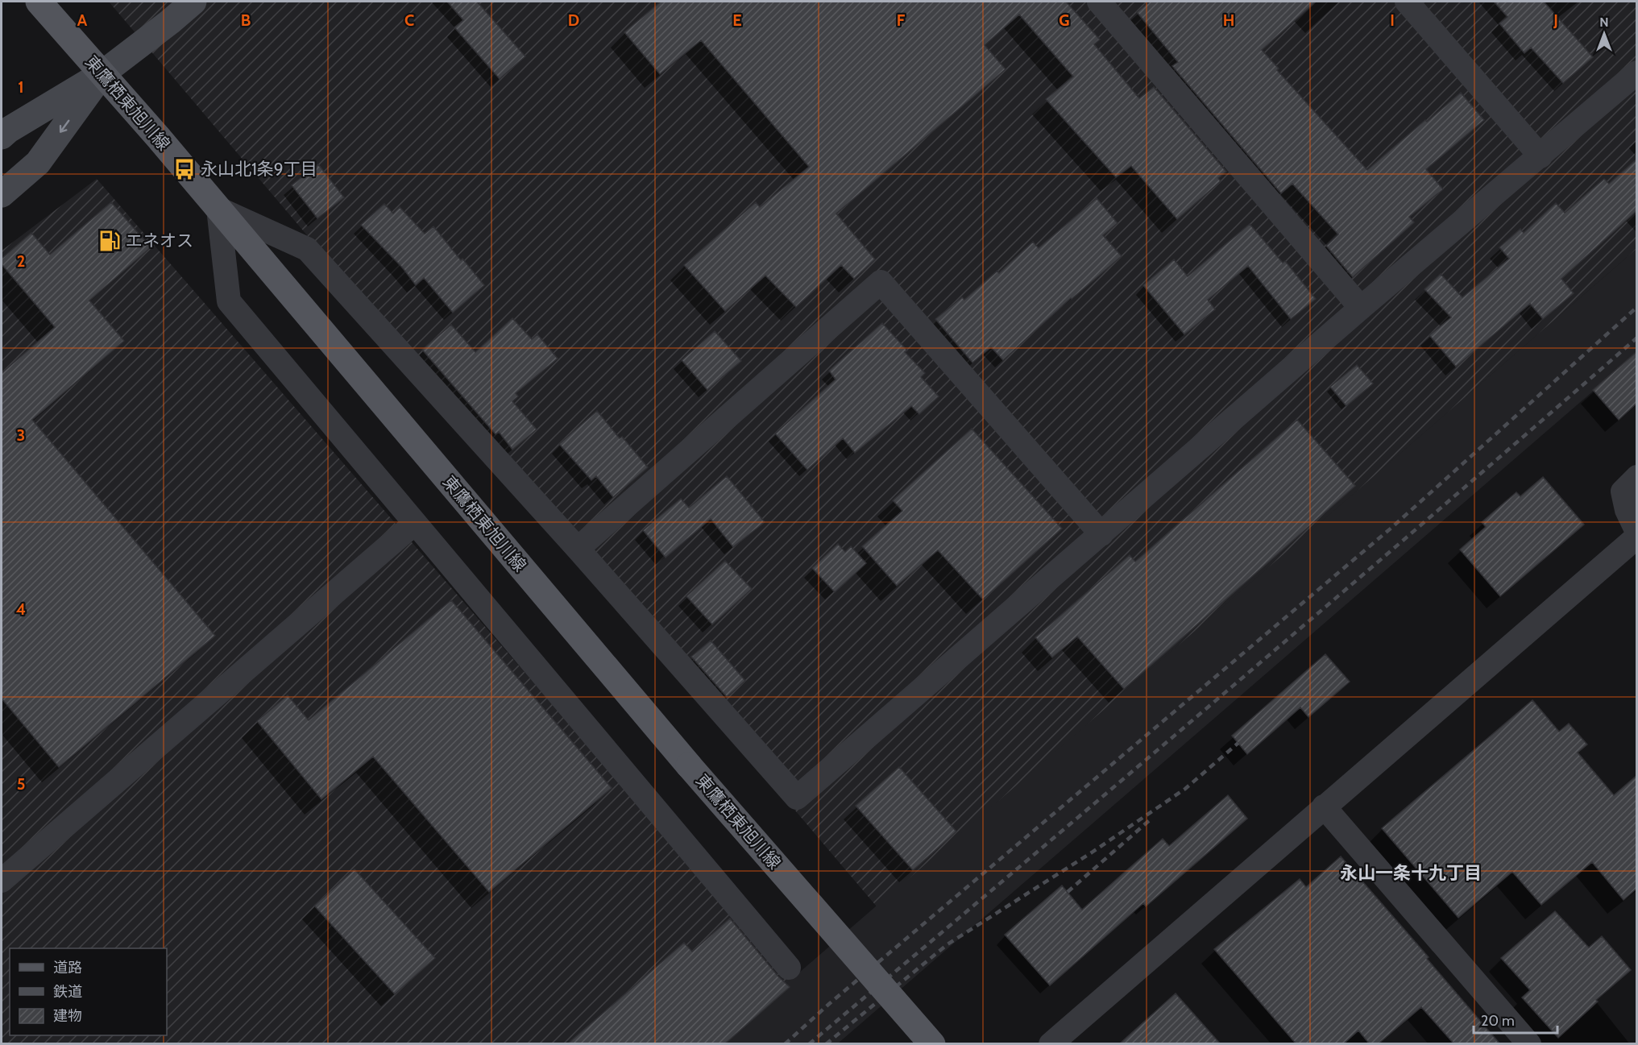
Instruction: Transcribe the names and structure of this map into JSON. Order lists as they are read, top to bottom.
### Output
{
  "streets": {
    "main road": ["東鷹栖東旭川線"]
  },
  "districts": ["永山一条十九丁目"],
  "places": {
    "bus stop": ["永山北1条9丁目"],
    "fuel station": ["エネオス"]
  },
  "legend": ["道路", "鉄道", "建物"],
  "scale_bar": "20 m",
  "north": "top",
  "grid": {
    "columns": [
      "A",
      "B",
      "C",
      "D",
      "E",
      "F",
      "G",
      "H",
      "I",
      "J"
    ],
    "rows": [
      "1",
      "2",
      "3",
      "4",
      "5"
    ]
  }
}
